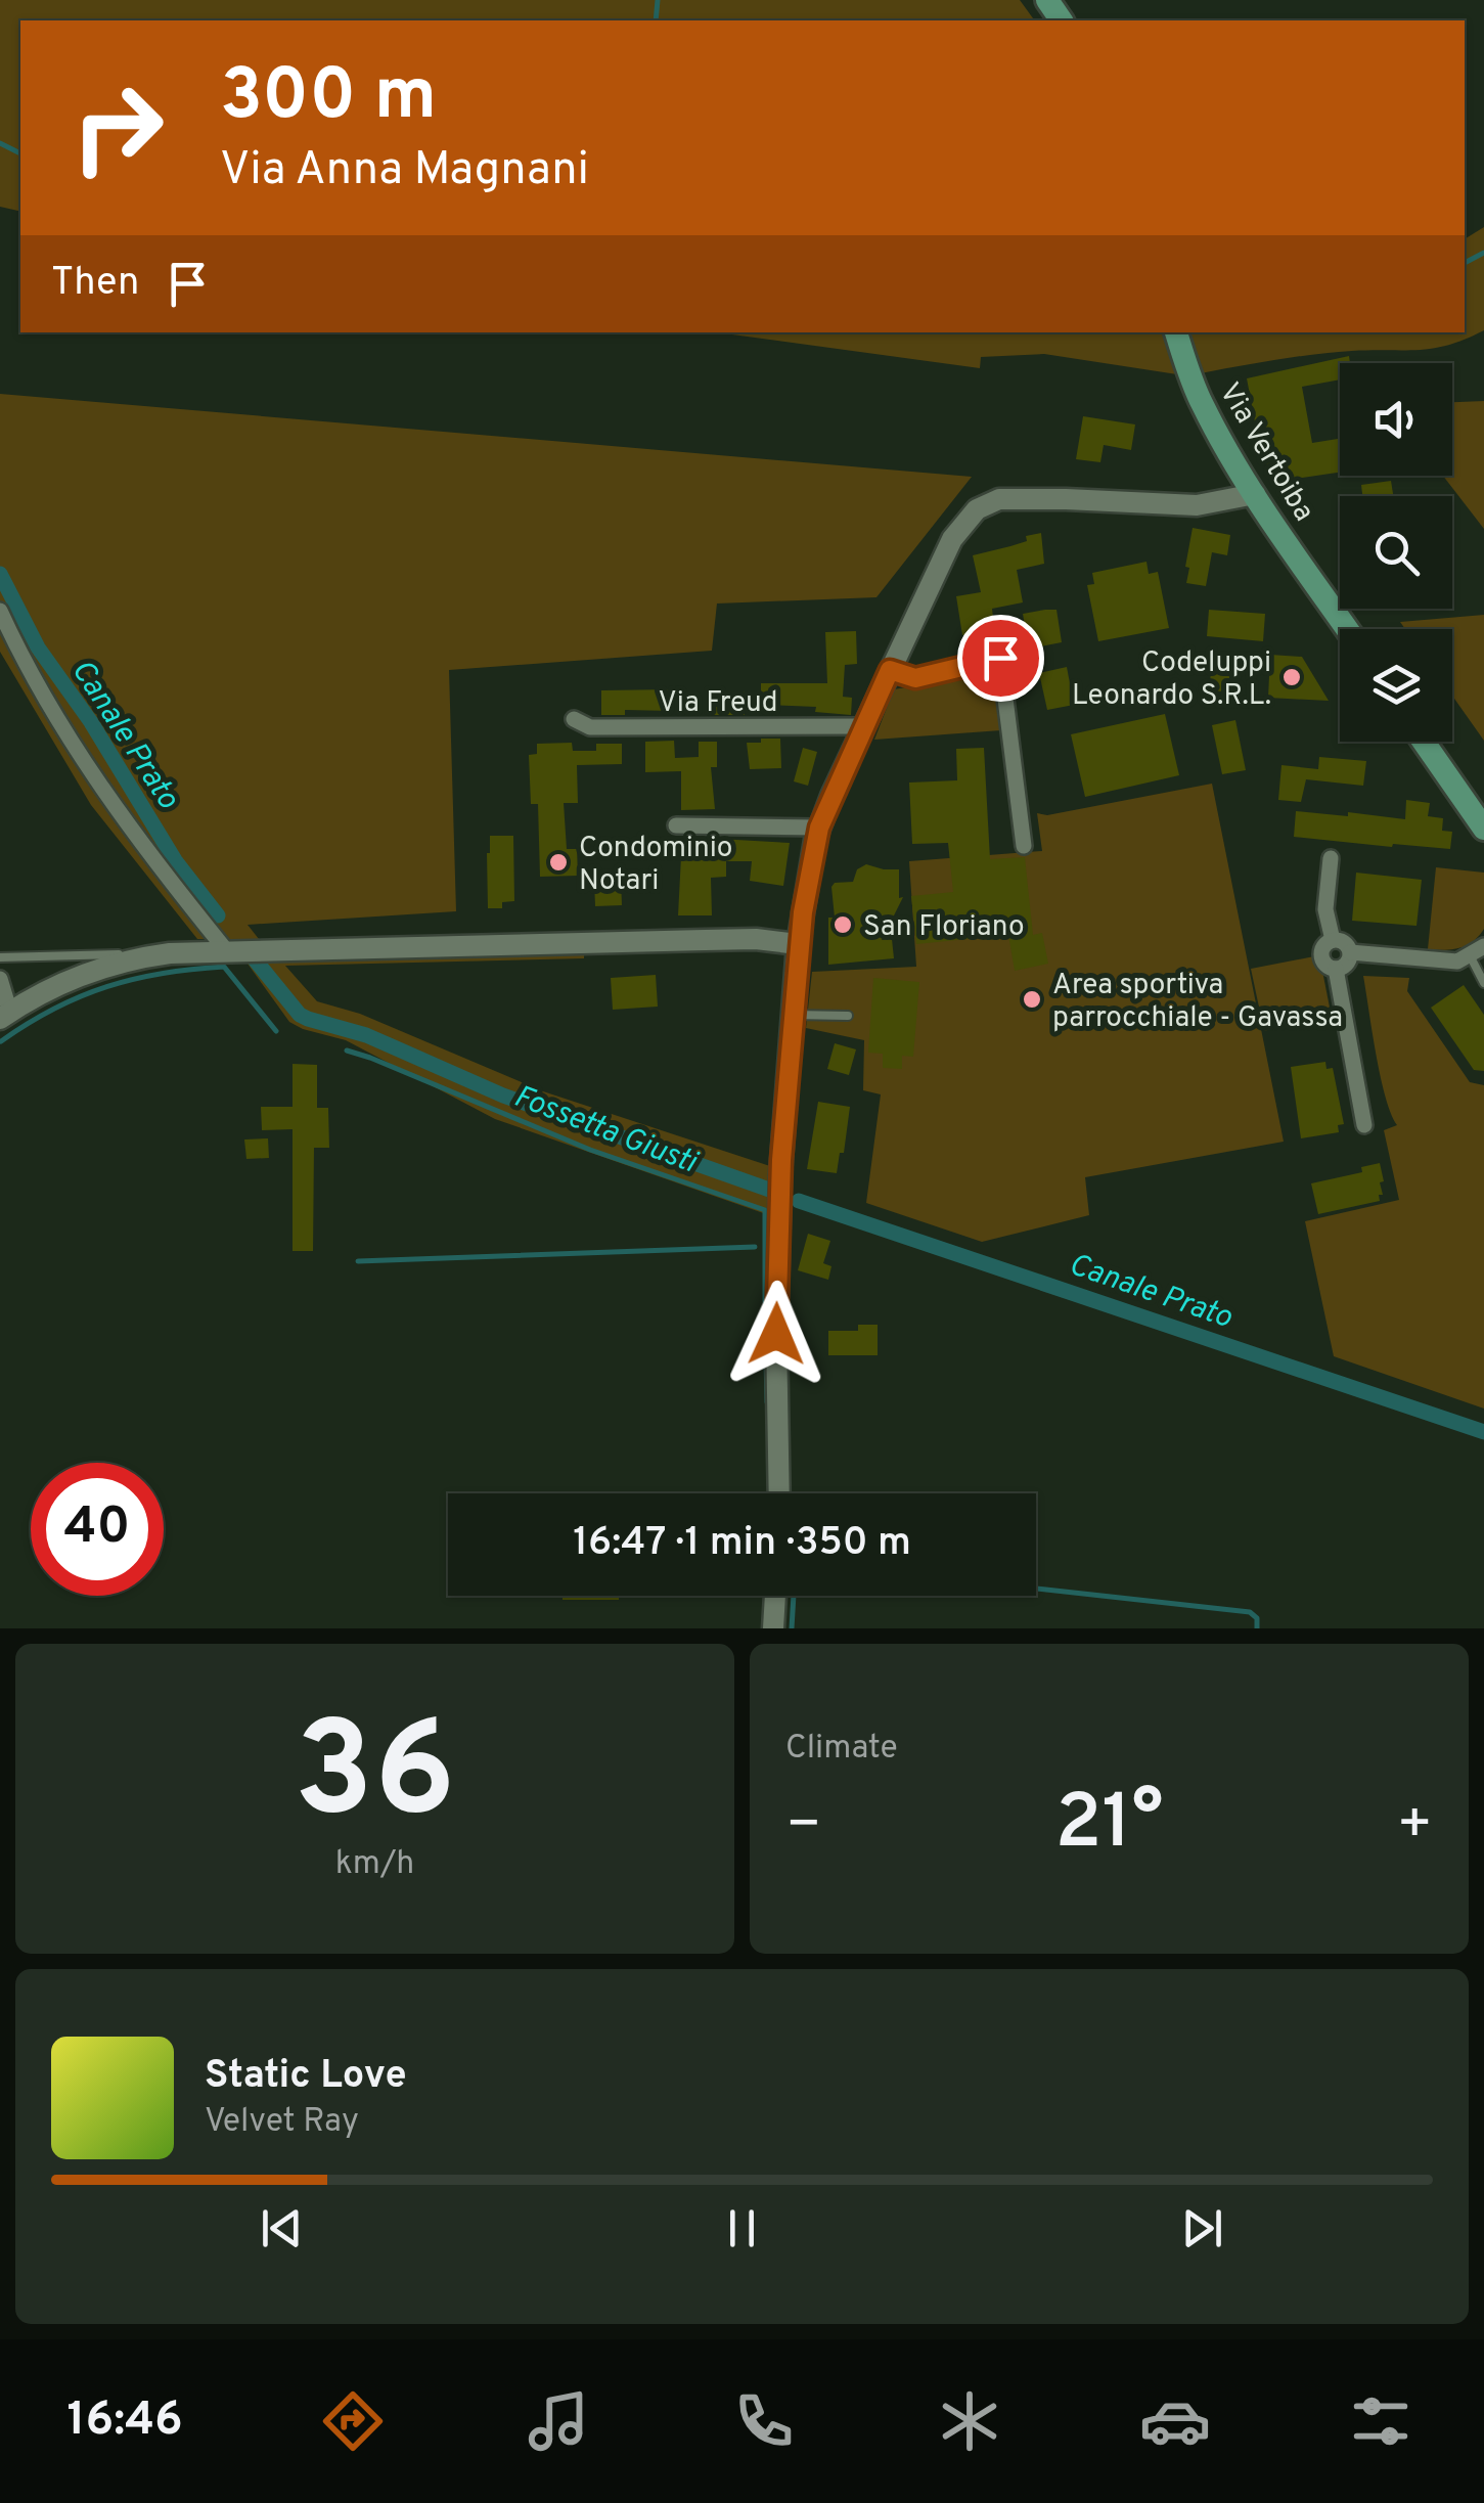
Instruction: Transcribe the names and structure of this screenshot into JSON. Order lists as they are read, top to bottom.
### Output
{
  "streets": {
    "main road": ["Via Vertoiba"],
    "street": ["Via Freud"]
  },
  "water": ["Canale Prato", "Fossetta Giusti"],
  "places": [
    "Codeluppi Leonardo S.R.L.",
    "Condominio Notari",
    "San Floriano",
    "Area sportiva parrocchiale - Gavassa"
  ],
  "page": {
    "turn": ["300 m", "Via Anna Magnani"],
    "then": "Then",
    "limit": "40",
    "trip": "16:47 · 1 min · 350 m",
    "tile": [
      ["36", "km/h"],
      "Climate"
    ],
    "heat": ["−", "21°", "+"],
    "song": ["Static Love", "Velvet Ray"],
    "tabs": "16:46"
  }
}
